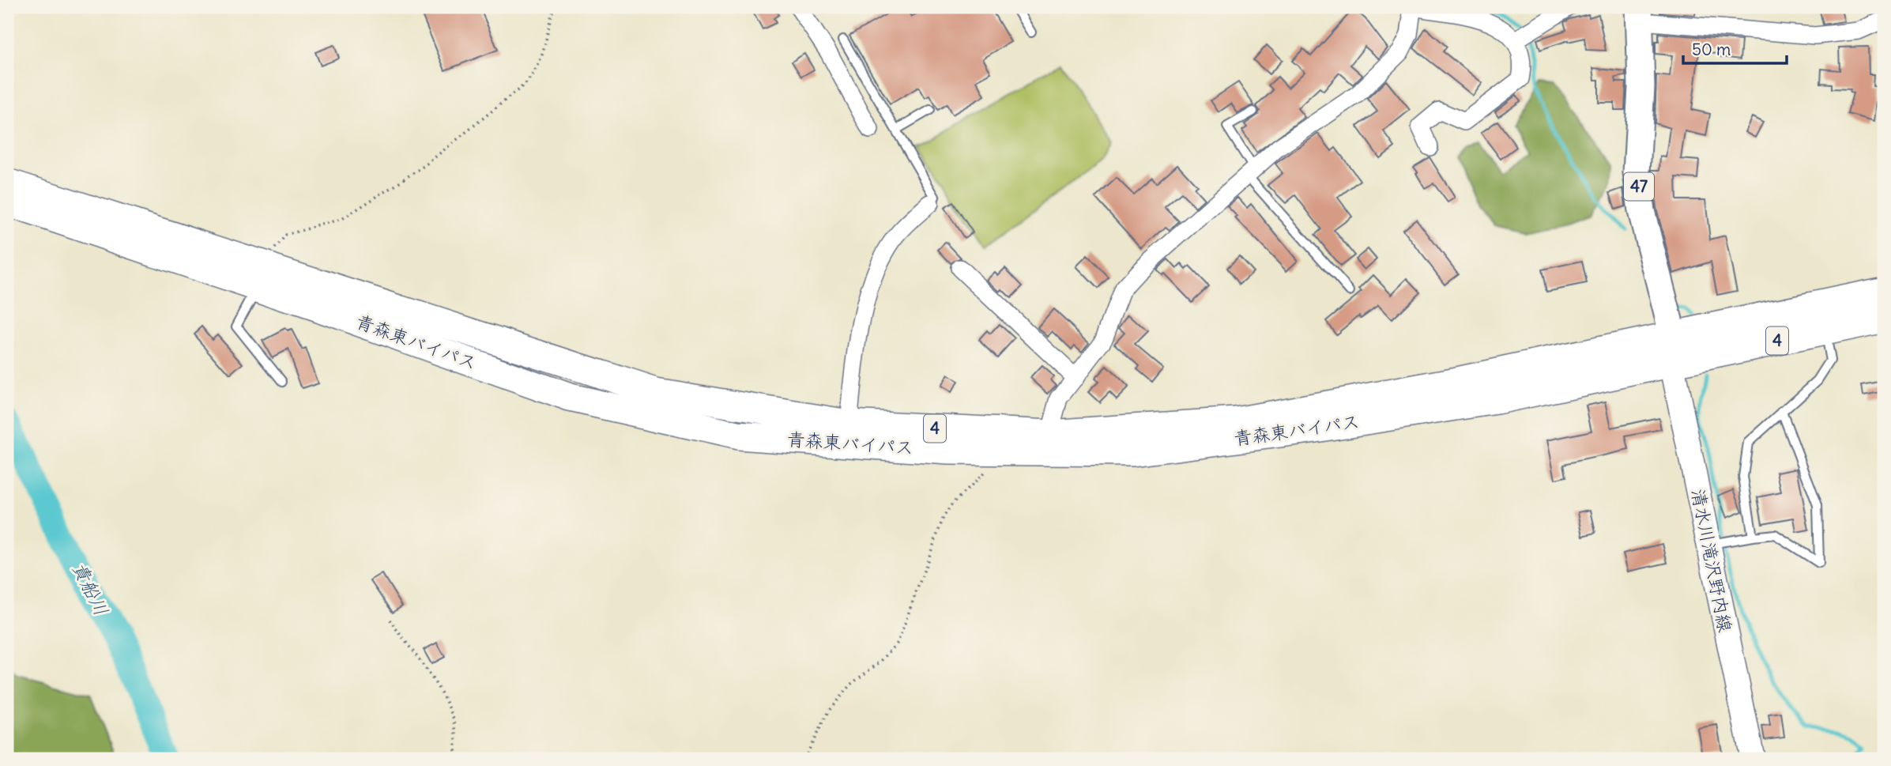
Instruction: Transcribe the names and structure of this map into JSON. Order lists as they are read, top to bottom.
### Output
{
  "streets": {
    "highway": ["4", "青森東バイパス"],
    "main road": ["47", "清水川滝沢野内線"]
  },
  "crossings": [
    ["47", "青森東バイパス"],
    ["47", "清水川滝沢野内線"],
    ["青森東バイパス", "清水川滝沢野内線"]
  ],
  "water": ["貴船川"],
  "scale_bar": "50 m"
}
